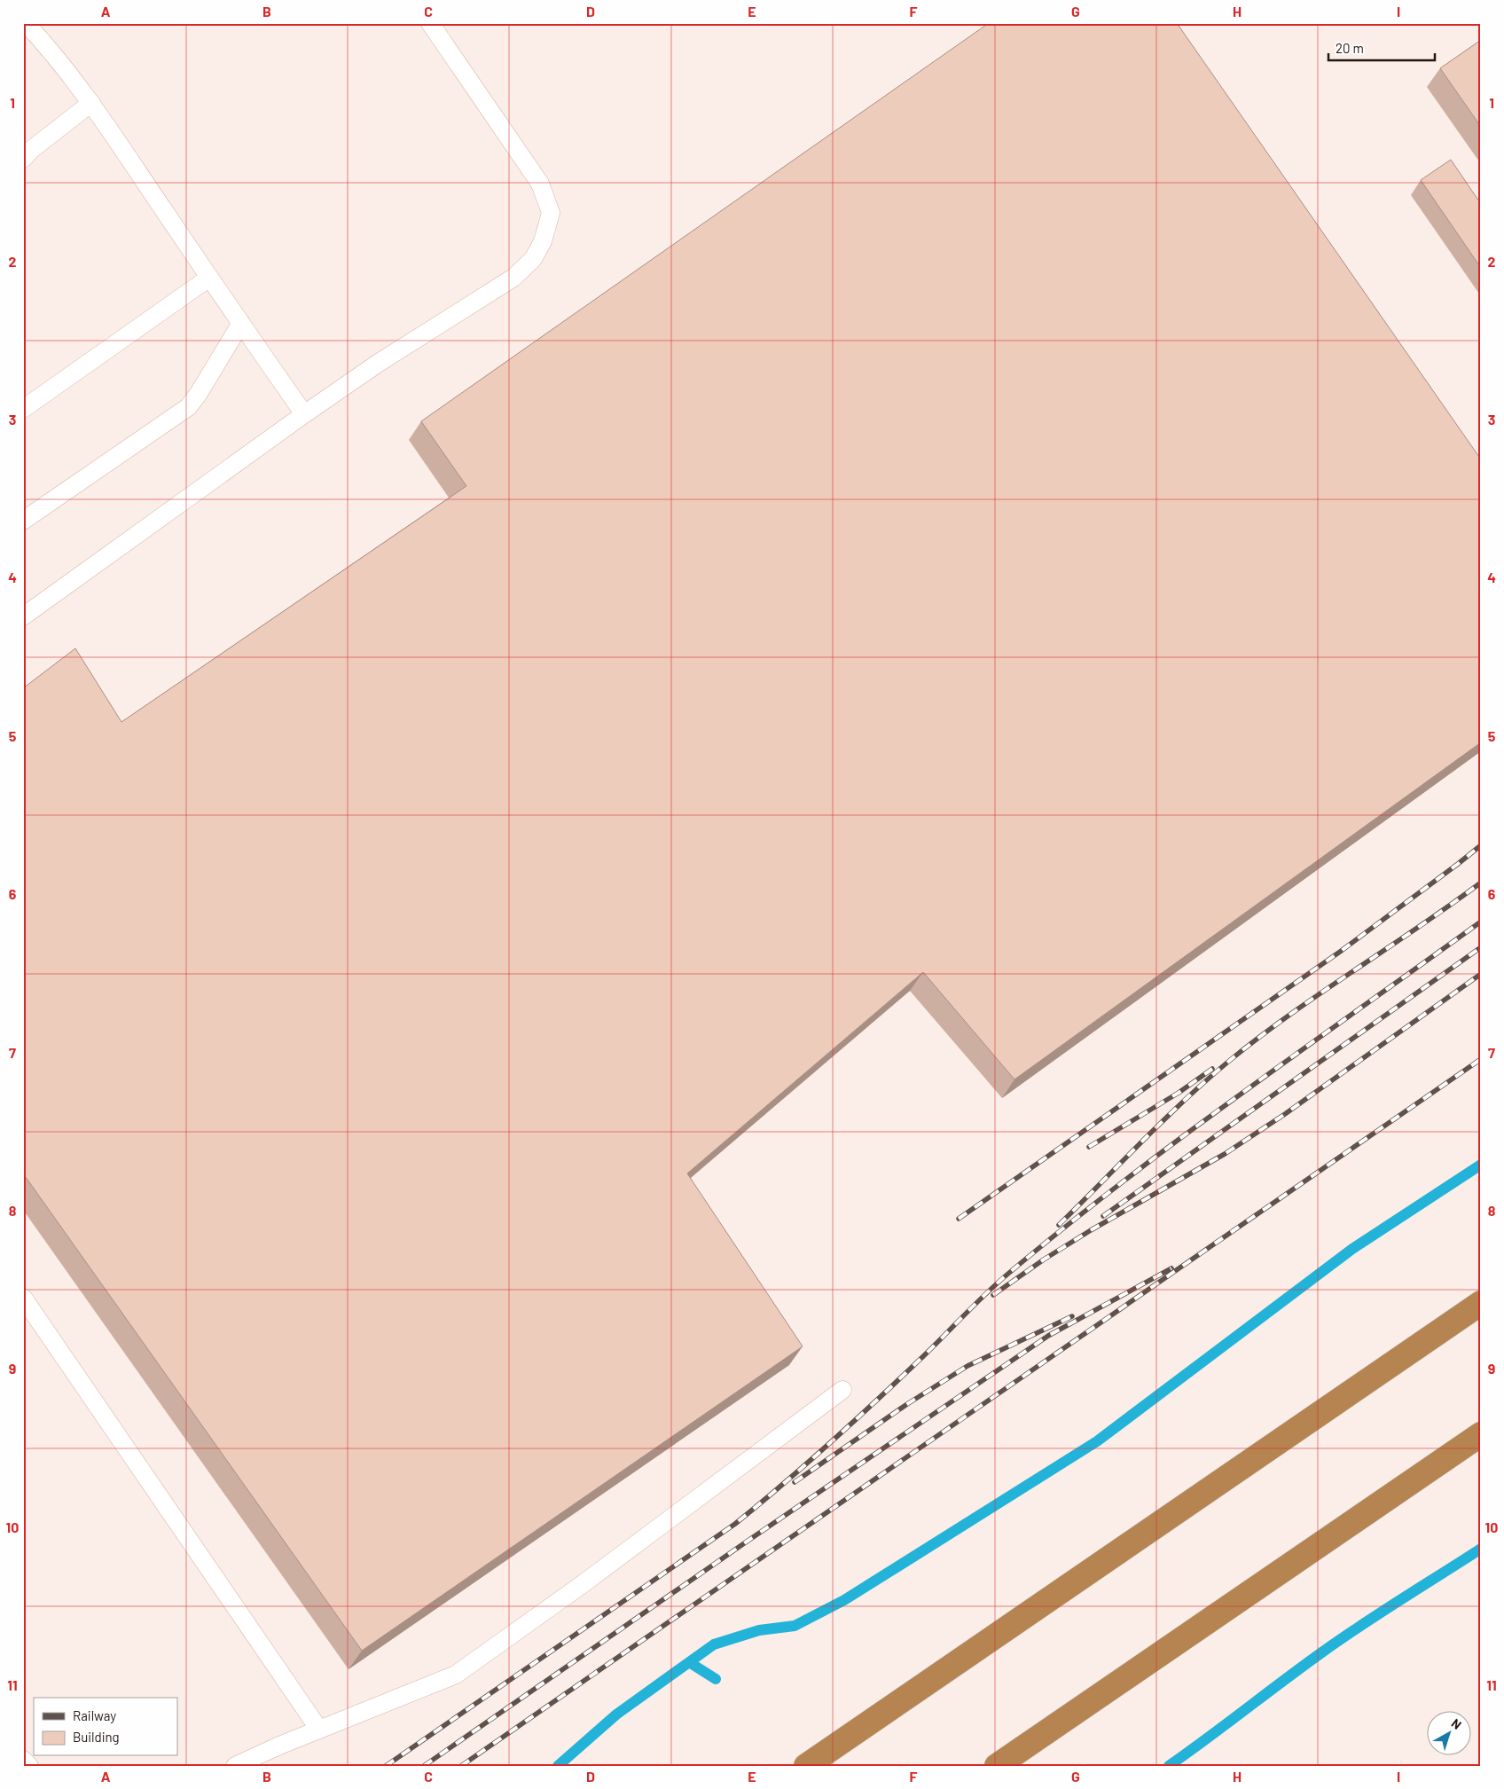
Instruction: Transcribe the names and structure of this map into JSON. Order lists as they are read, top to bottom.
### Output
{
  "legend": ["Railway", "Building"],
  "scale_bar": "20 m",
  "north": "top right",
  "grid": {
    "columns": [
      "A",
      "B",
      "C",
      "D",
      "E",
      "F",
      "G",
      "H",
      "I"
    ],
    "rows": [
      "1",
      "2",
      "3",
      "4",
      "5",
      "6",
      "7",
      "8",
      "9",
      "10",
      "11"
    ]
  }
}
